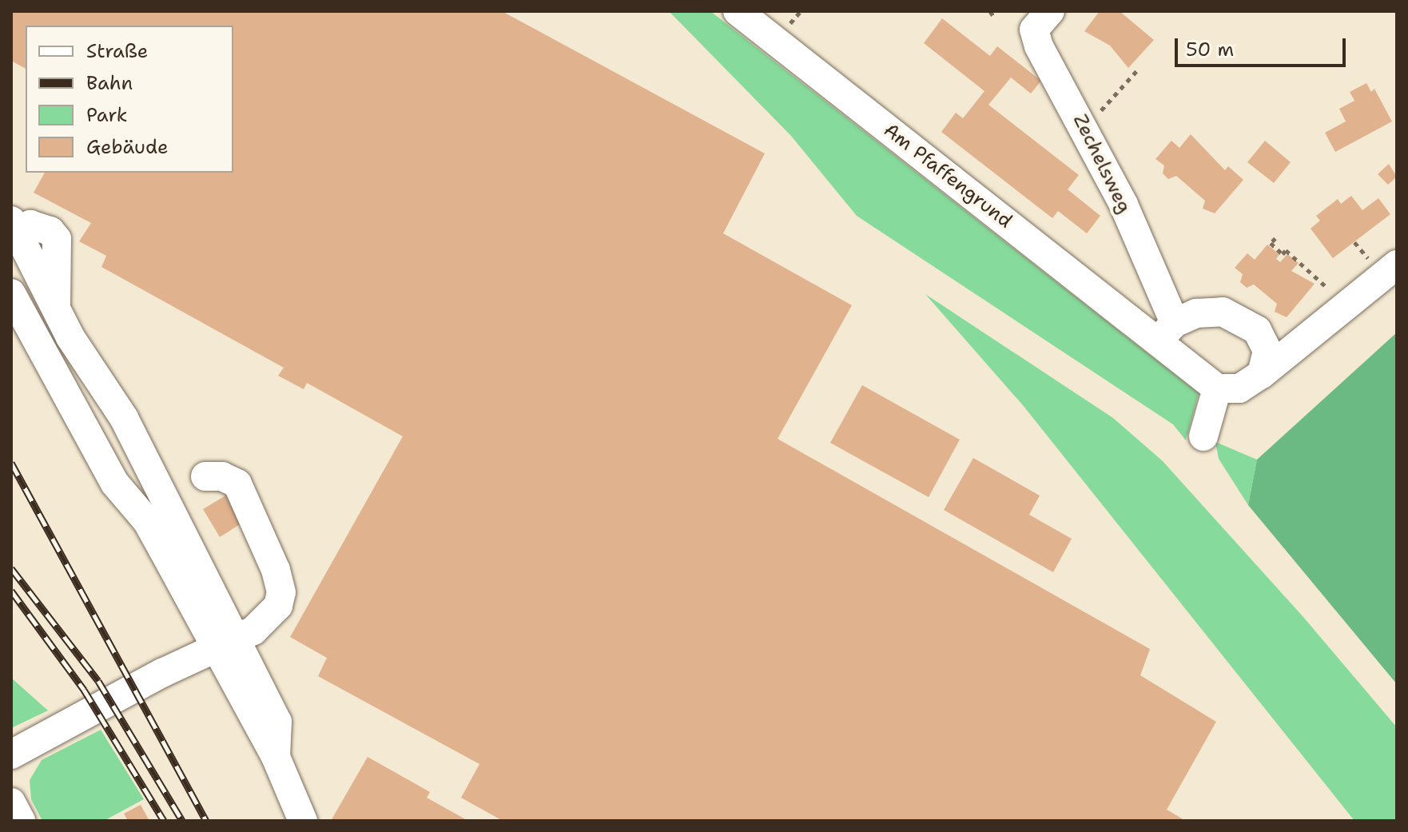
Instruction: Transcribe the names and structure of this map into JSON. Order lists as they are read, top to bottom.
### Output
{
  "streets": {
    "street": ["Zechelsweg", "Am Pfaffengrund"]
  },
  "crossings": [
    ["Zechelsweg", "Am Pfaffengrund"]
  ],
  "legend": [
    "Straße",
    "Bahn",
    "Park",
    "Gebäude"
  ],
  "scale_bar": "50 m"
}
